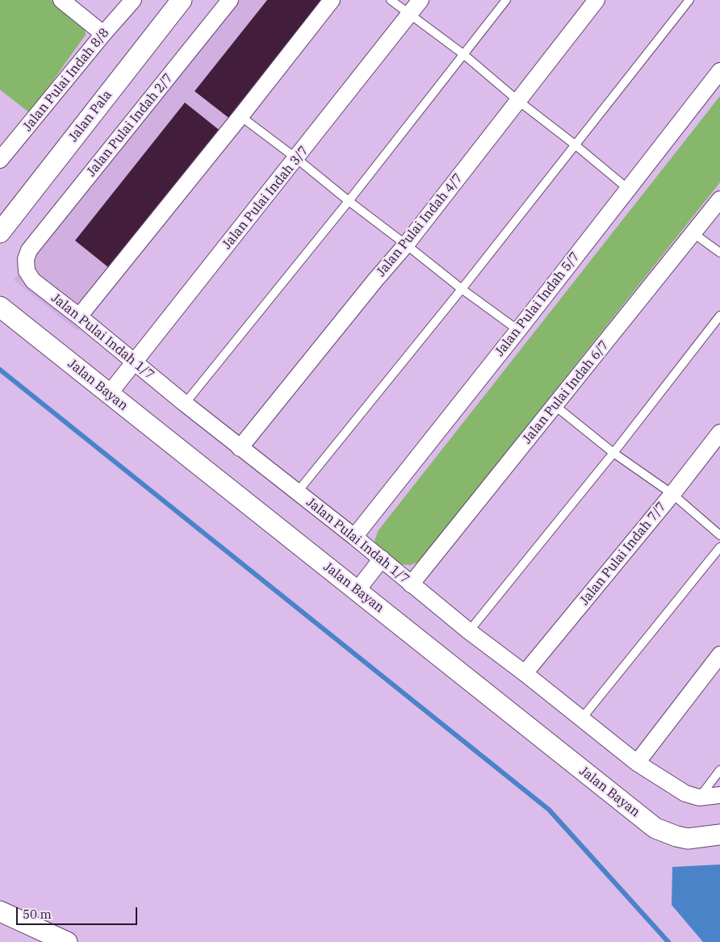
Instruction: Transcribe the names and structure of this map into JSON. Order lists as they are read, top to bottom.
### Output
{
  "streets": {
    "street": [
      "Jalan Pulai Indah 8/8",
      "Jalan Pala",
      "Jalan Pulai Indah 2/7",
      "Jalan Pulai Indah 3/7",
      "Jalan Pulai Indah 4/7",
      "Jalan Pulai Indah 5/7",
      "Jalan Pulai Indah 1/7",
      "Jalan Bayan",
      "Jalan Pulai Indah 6/7",
      "Jalan Pulai Indah 7/7"
    ]
  },
  "crossings": [
    ["Jalan Pulai Indah 2/7", "Jalan Pulai Indah 1/7"],
    ["Jalan Pulai Indah 3/7", "Jalan Pulai Indah 1/7"],
    ["Jalan Pulai Indah 3/7", "Jalan Bayan"],
    ["Jalan Pulai Indah 4/7", "Jalan Pulai Indah 1/7"],
    ["Jalan Pulai Indah 5/7", "Jalan Pulai Indah 1/7"],
    ["Jalan Pulai Indah 1/7", "Jalan Pulai Indah 6/7"],
    ["Jalan Pulai Indah 1/7", "Jalan Pulai Indah 7/7"]
  ],
  "scale_bar": "50 m"
}
